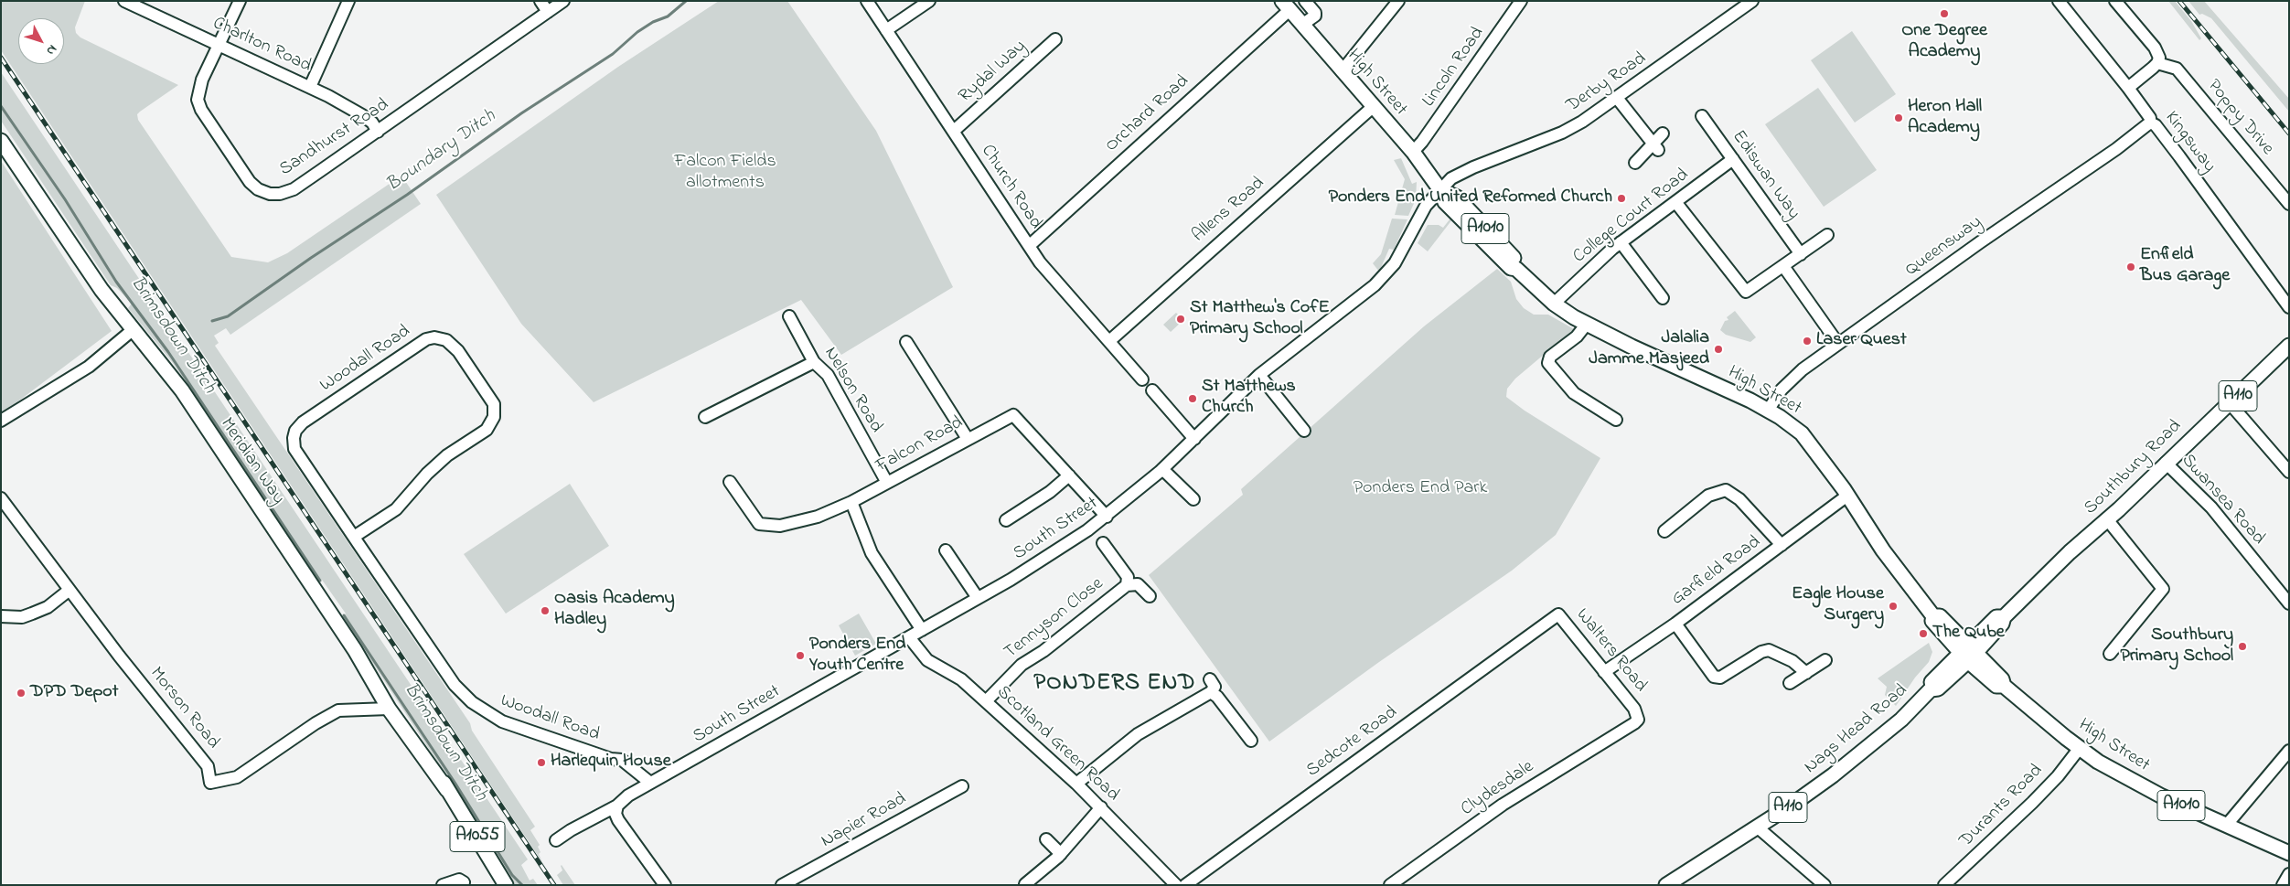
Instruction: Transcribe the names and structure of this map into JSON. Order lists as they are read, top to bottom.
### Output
{
  "streets": {
    "main road": [
      "High Street",
      "A1010",
      "A110",
      "Meridian Way",
      "Southbury Road",
      "Nags Head Road",
      "A1055"
    ],
    "street": [
      "Charlton Road",
      "Lincoln Road",
      "Rydal Way",
      "Derby Road",
      "Orchard Road",
      "Poppy Drive",
      "Sandhurst Road",
      "Kingsway",
      "Ediswan Way",
      "Church Road",
      "Allens Road",
      "College Court Road",
      "Queensway",
      "Woodall Road",
      "Nelson Road",
      "Falcon Road",
      "Swansea Road",
      "South Street",
      "Garfield Road",
      "Tennyson Close",
      "Walters Road",
      "Morson Road",
      "Sedcote Road",
      "Scotland Green Road",
      "Clydesdale",
      "Durants Road",
      "Napier Road"
    ]
  },
  "crossings": [
    ["Charlton Road", "Sandhurst Road"],
    ["Lincoln Road", "High Street"],
    ["Rydal Way", "Church Road"],
    ["High Street", "Derby Road"],
    ["High Street", "Orchard Road"],
    ["High Street", "Allens Road"],
    ["High Street", "College Court Road"],
    ["High Street", "Queensway"],
    ["High Street", "Southbury Road"],
    ["High Street", "South Street"],
    ["High Street", "Garfield Road"],
    ["High Street", "Nags Head Road"],
    ["High Street", "Durants Road"],
    ["Derby Road", "South Street"],
    ["Orchard Road", "Church Road"],
    ["Kingsway", "Queensway"],
    ["Ediswan Way", "College Court Road"],
    ["Church Road", "Allens Road"],
    ["Woodall Road", "South Street"],
    ["Nelson Road", "Falcon Road"],
    ["Falcon Road", "South Street"],
    ["Meridian Way", "Morson Road"],
    ["Southbury Road", "Swansea Road"],
    ["Southbury Road", "Nags Head Road"],
    ["South Street", "Scotland Green Road"],
    ["Garfield Road", "Walters Road"],
    ["Tennyson Close", "Scotland Green Road"],
    ["Walters Road", "Sedcote Road"],
    ["Walters Road", "Clydesdale"]
  ],
  "districts": ["PONDERS END"],
  "water": ["Boundary Ditch", "Brimsdown Ditch"],
  "parks": ["Falcon Fields allotments", "Ponders End Park"],
  "places": [
    "One Degree Academy",
    "Heron Hall Academy",
    "Ponders End United Reformed Church",
    "Enfield Bus Garage",
    "St Matthew's CofE Primary School",
    "Laser Quest",
    "Jalalia Jamme Masjeed",
    "St Matthews Church",
    "Eagle House Surgery",
    "Oasis Academy Hadley",
    "The Qube",
    "Southbury Primary School",
    "Ponders End Youth Centre",
    "DPD Depot",
    "Harlequin House"
  ],
  "north": "bottom right"
}
